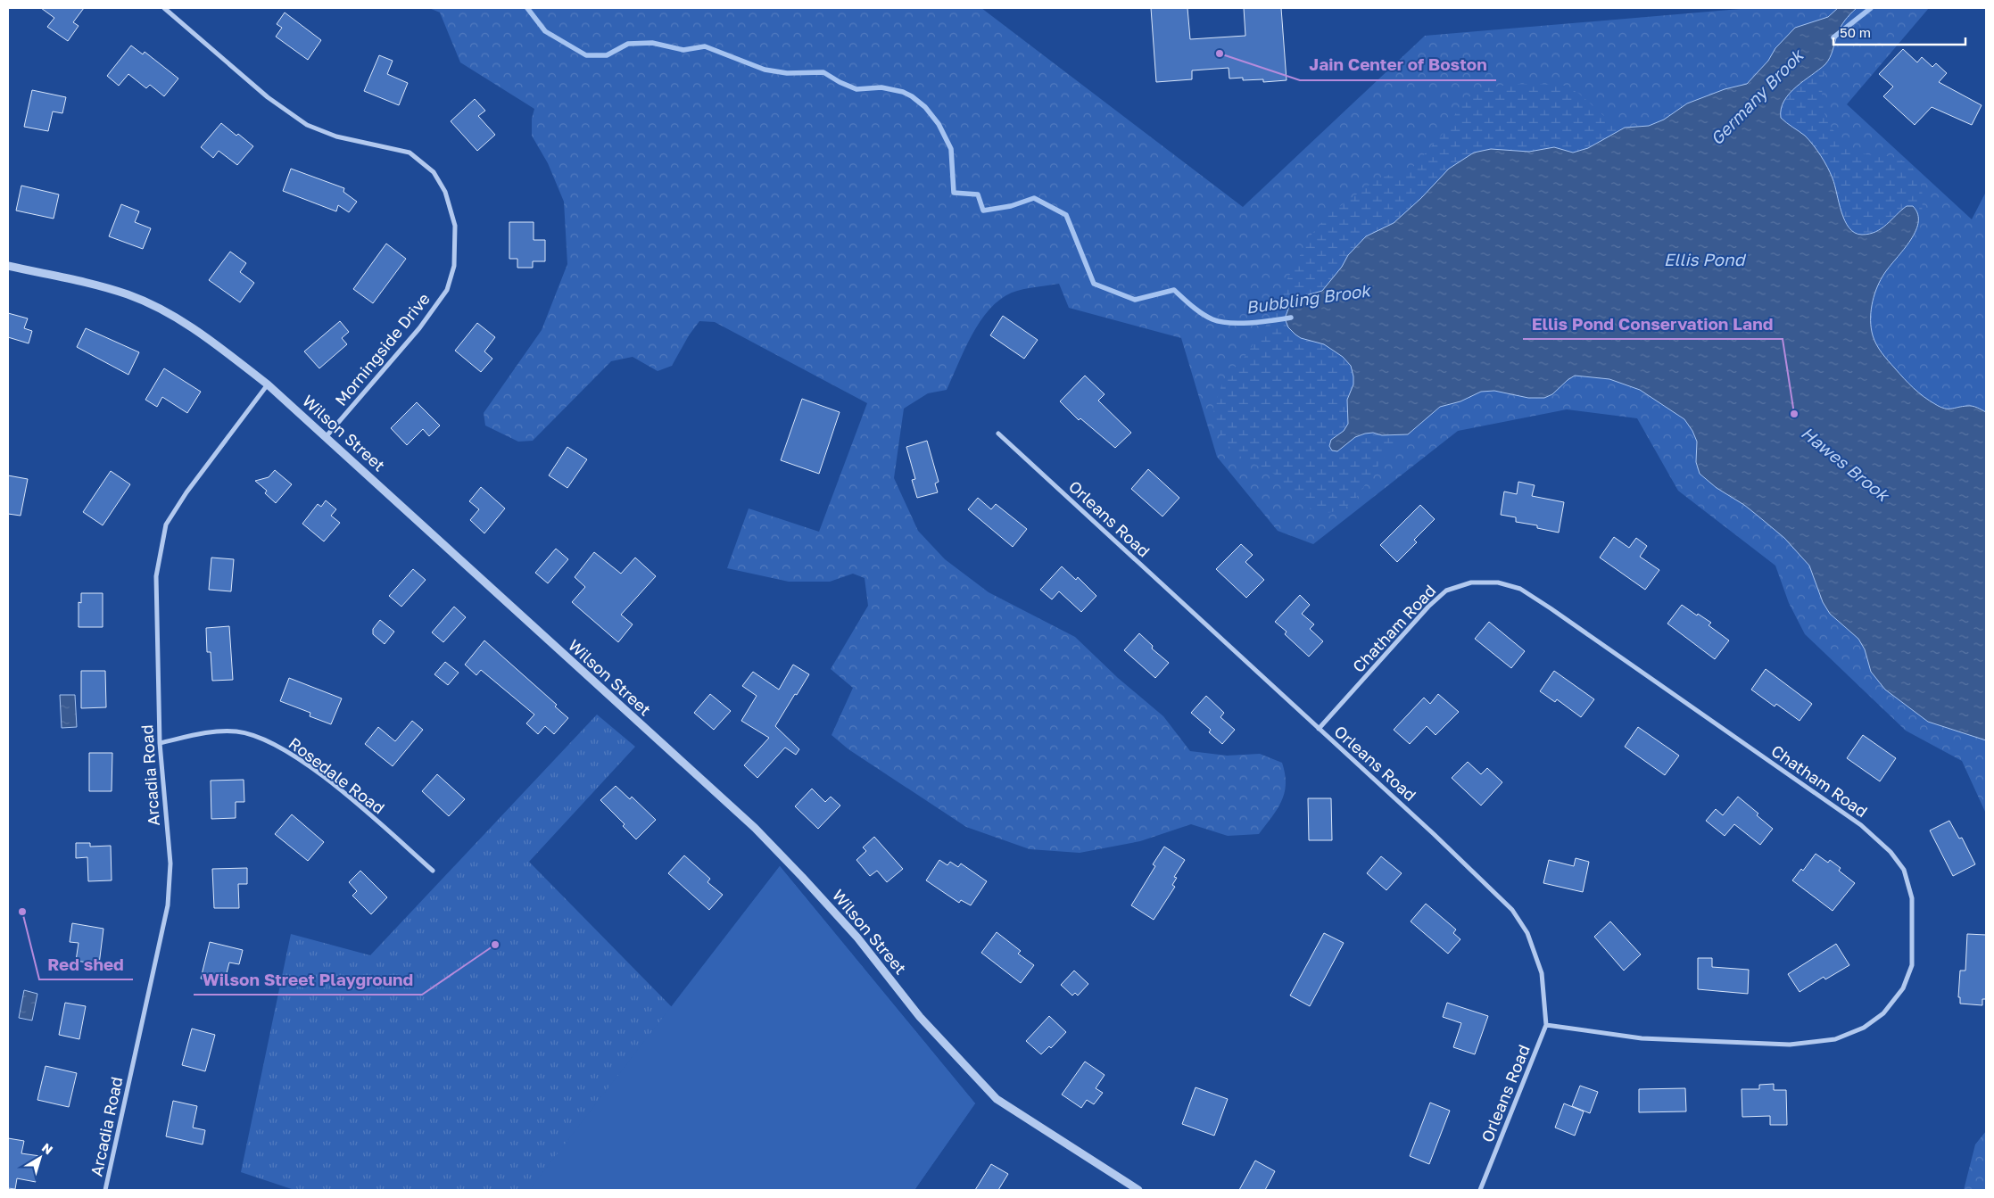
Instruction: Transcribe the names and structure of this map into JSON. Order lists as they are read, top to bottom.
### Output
{
  "streets": {
    "street": [
      "Morningside Drive",
      "Wilson Street",
      "Orleans Road",
      "Chatham Road",
      "Arcadia Road",
      "Rosedale Road"
    ]
  },
  "crossings": [
    ["Morningside Drive", "Wilson Street"],
    ["Wilson Street", "Arcadia Road"],
    ["Orleans Road", "Chatham Road"],
    ["Arcadia Road", "Rosedale Road"]
  ],
  "water": [
    "Germany Brook",
    "Ellis Pond",
    "Bubbling Brook",
    "Hawes Brook"
  ],
  "places": [
    "Jain Center of Boston",
    "Ellis Pond Conservation Land",
    "Red shed",
    "Wilson Street Playground"
  ],
  "scale_bar": "50 m",
  "north": "top right"
}
